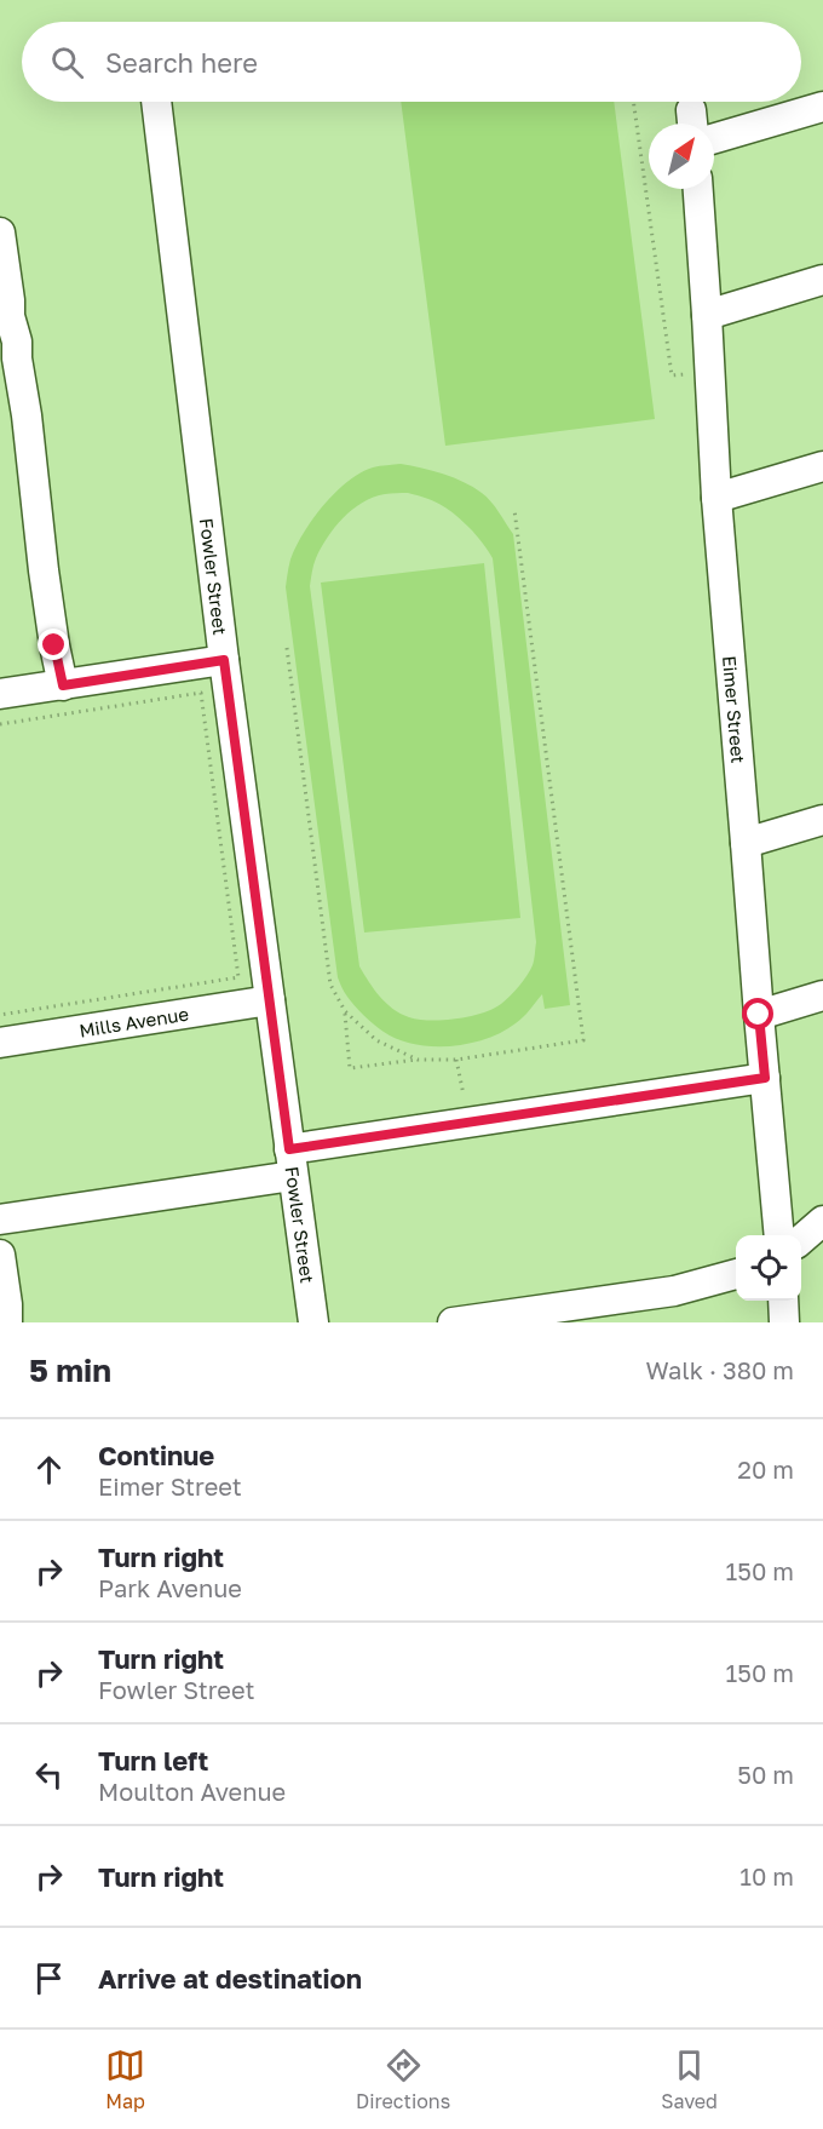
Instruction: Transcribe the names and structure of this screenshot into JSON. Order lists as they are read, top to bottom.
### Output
{
  "streets": {
    "street": ["Fowler Street", "Eimer Street", "Mills Avenue"]
  },
  "crossings": [
    ["Fowler Street", "Mills Avenue"]
  ],
  "north": "top right",
  "page": {
    "search": "Search here",
    "heading": ["5 min", "Walk · 380 m"],
    "list": [
      ["Continue", "Eimer Street", "20 m"],
      ["Turn right", "Park Avenue", "150 m"],
      ["Turn right", "Fowler Street", "150 m"],
      ["Turn left", "Moulton Avenue", "50 m"],
      ["Turn right", "10 m"],
      "Arrive at destination"
    ],
    "nav": ["Map", "Directions", "Saved"]
  }
}
